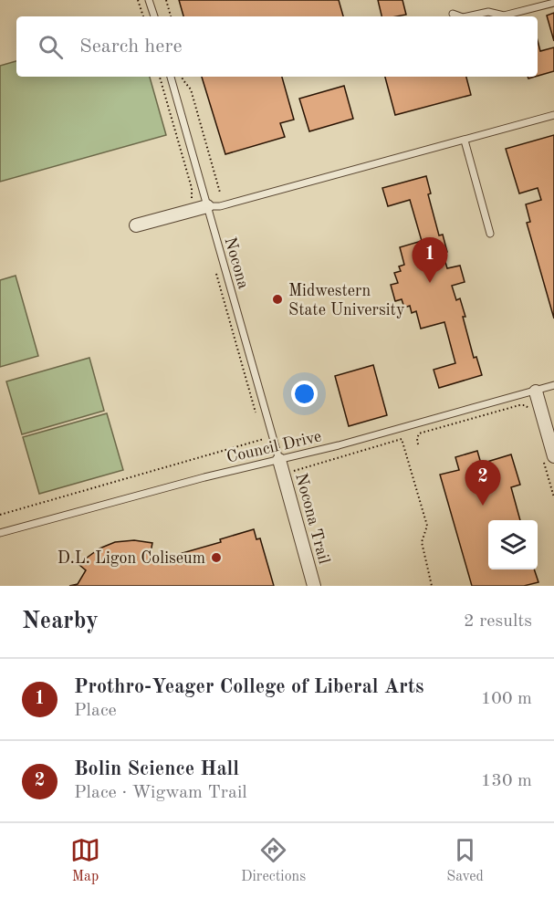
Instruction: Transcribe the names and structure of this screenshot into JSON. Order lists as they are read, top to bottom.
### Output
{
  "streets": {
    "street": ["Nocona Trail"],
    "lane": ["Nocona", "Council Drive"]
  },
  "crossings": [
    ["Nocona", "Council Drive"],
    ["Nocona", "Nocona Trail"],
    ["Council Drive", "Nocona Trail"]
  ],
  "places": ["Midwestern State University", "D.L. Ligon Coliseum"],
  "page": {
    "search": "Search here",
    "pins": ["1", "2"],
    "heading": ["Nearby", "2 results"],
    "list": [
      {
        "mark": "1",
        "name": "Prothro-Yeager College of Liberal Arts",
        "note": "Place",
        "value": "100 m"
      },
      {
        "mark": "2",
        "name": "Bolin Science Hall",
        "note": "Place · Wigwam Trail",
        "value": "130 m"
      }
    ],
    "nav": ["Map", "Directions", "Saved"]
  }
}
